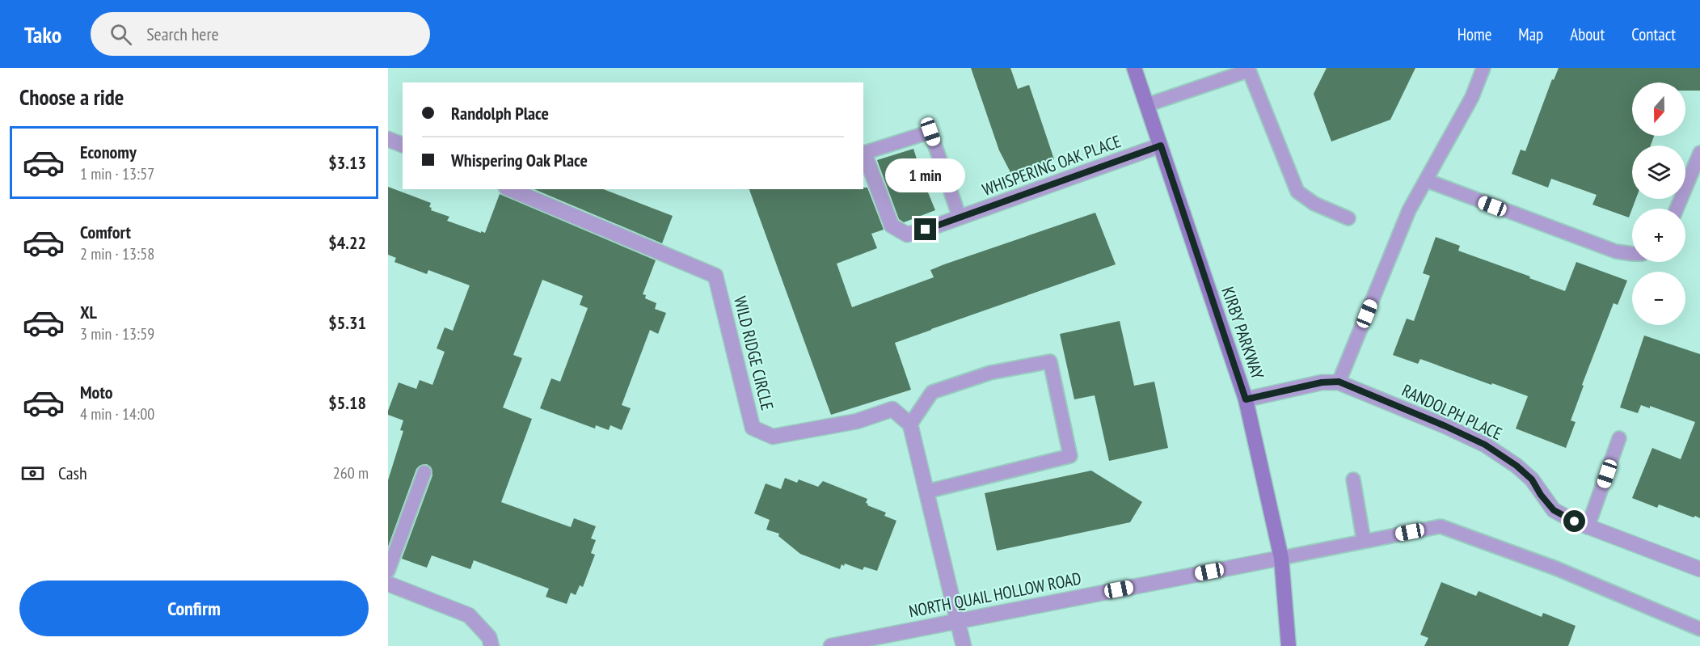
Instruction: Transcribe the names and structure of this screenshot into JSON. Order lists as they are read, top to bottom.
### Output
{
  "streets": {
    "main road": ["KIRBY PARKWAY"],
    "street": [
      "WHISPERING OAK PLACE",
      "WILD RIDGE CIRCLE",
      "RANDOLPH PLACE",
      "NORTH QUAIL HOLLOW ROAD"
    ]
  },
  "crossings": [
    ["WHISPERING OAK PLACE", "KIRBY PARKWAY"],
    ["KIRBY PARKWAY", "RANDOLPH PLACE"],
    ["KIRBY PARKWAY", "NORTH QUAIL HOLLOW ROAD"]
  ],
  "north": "bottom",
  "page": {
    "header": "Tako",
    "search": "Search here",
    "nav": [
      "Home",
      "Map",
      "About",
      "Contact"
    ],
    "heading": "Choose a ride",
    "map_buttons": ["+", "−"],
    "banner": ["Randolph Place", "Whispering Oak Place"],
    "list": [
      {
        "name": "Economy",
        "note": "1 min · 13:57",
        "value": "$3.13"
      },
      {
        "name": "Comfort",
        "note": "2 min · 13:58",
        "value": "$4.22"
      },
      {
        "name": "XL",
        "note": "3 min · 13:59",
        "value": "$5.31"
      },
      {
        "name": "Moto",
        "note": "4 min · 14:00",
        "value": "$5.18"
      }
    ],
    "bubble": "1 min",
    "pay": ["Cash", "260 m"],
    "buttons": "Confirm"
  }
}
